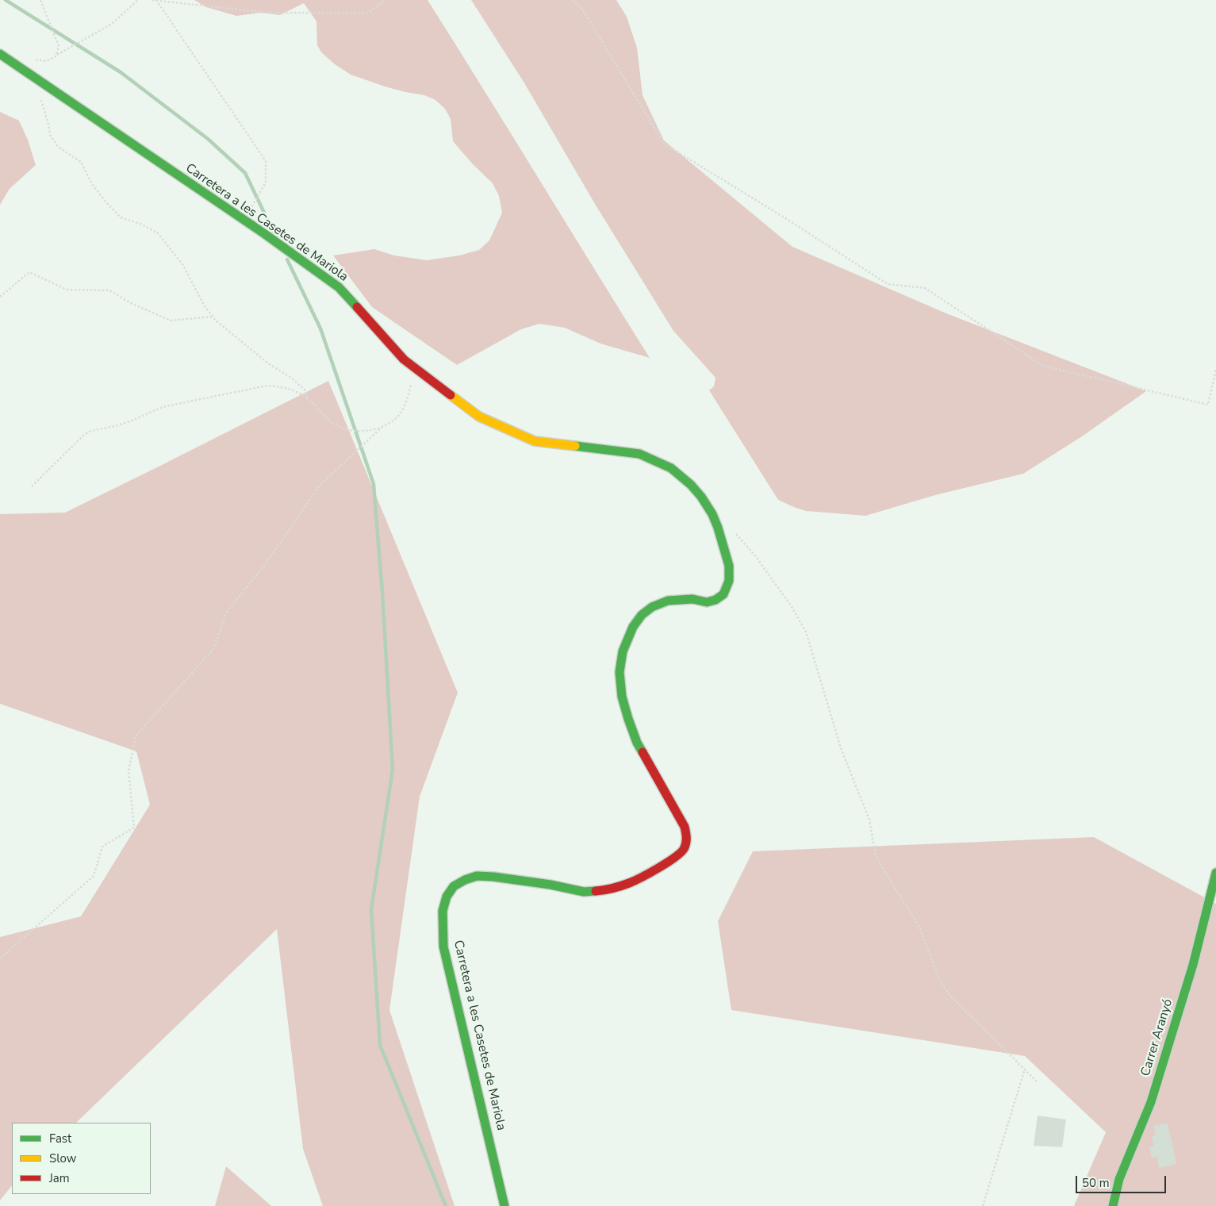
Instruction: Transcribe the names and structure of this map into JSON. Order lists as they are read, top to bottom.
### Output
{
  "streets": {
    "street": ["Carretera a les Casetes de Mariola", "Carrer Aranyó"]
  },
  "legend": ["Fast", "Slow", "Jam"],
  "scale_bar": "50 m"
}
